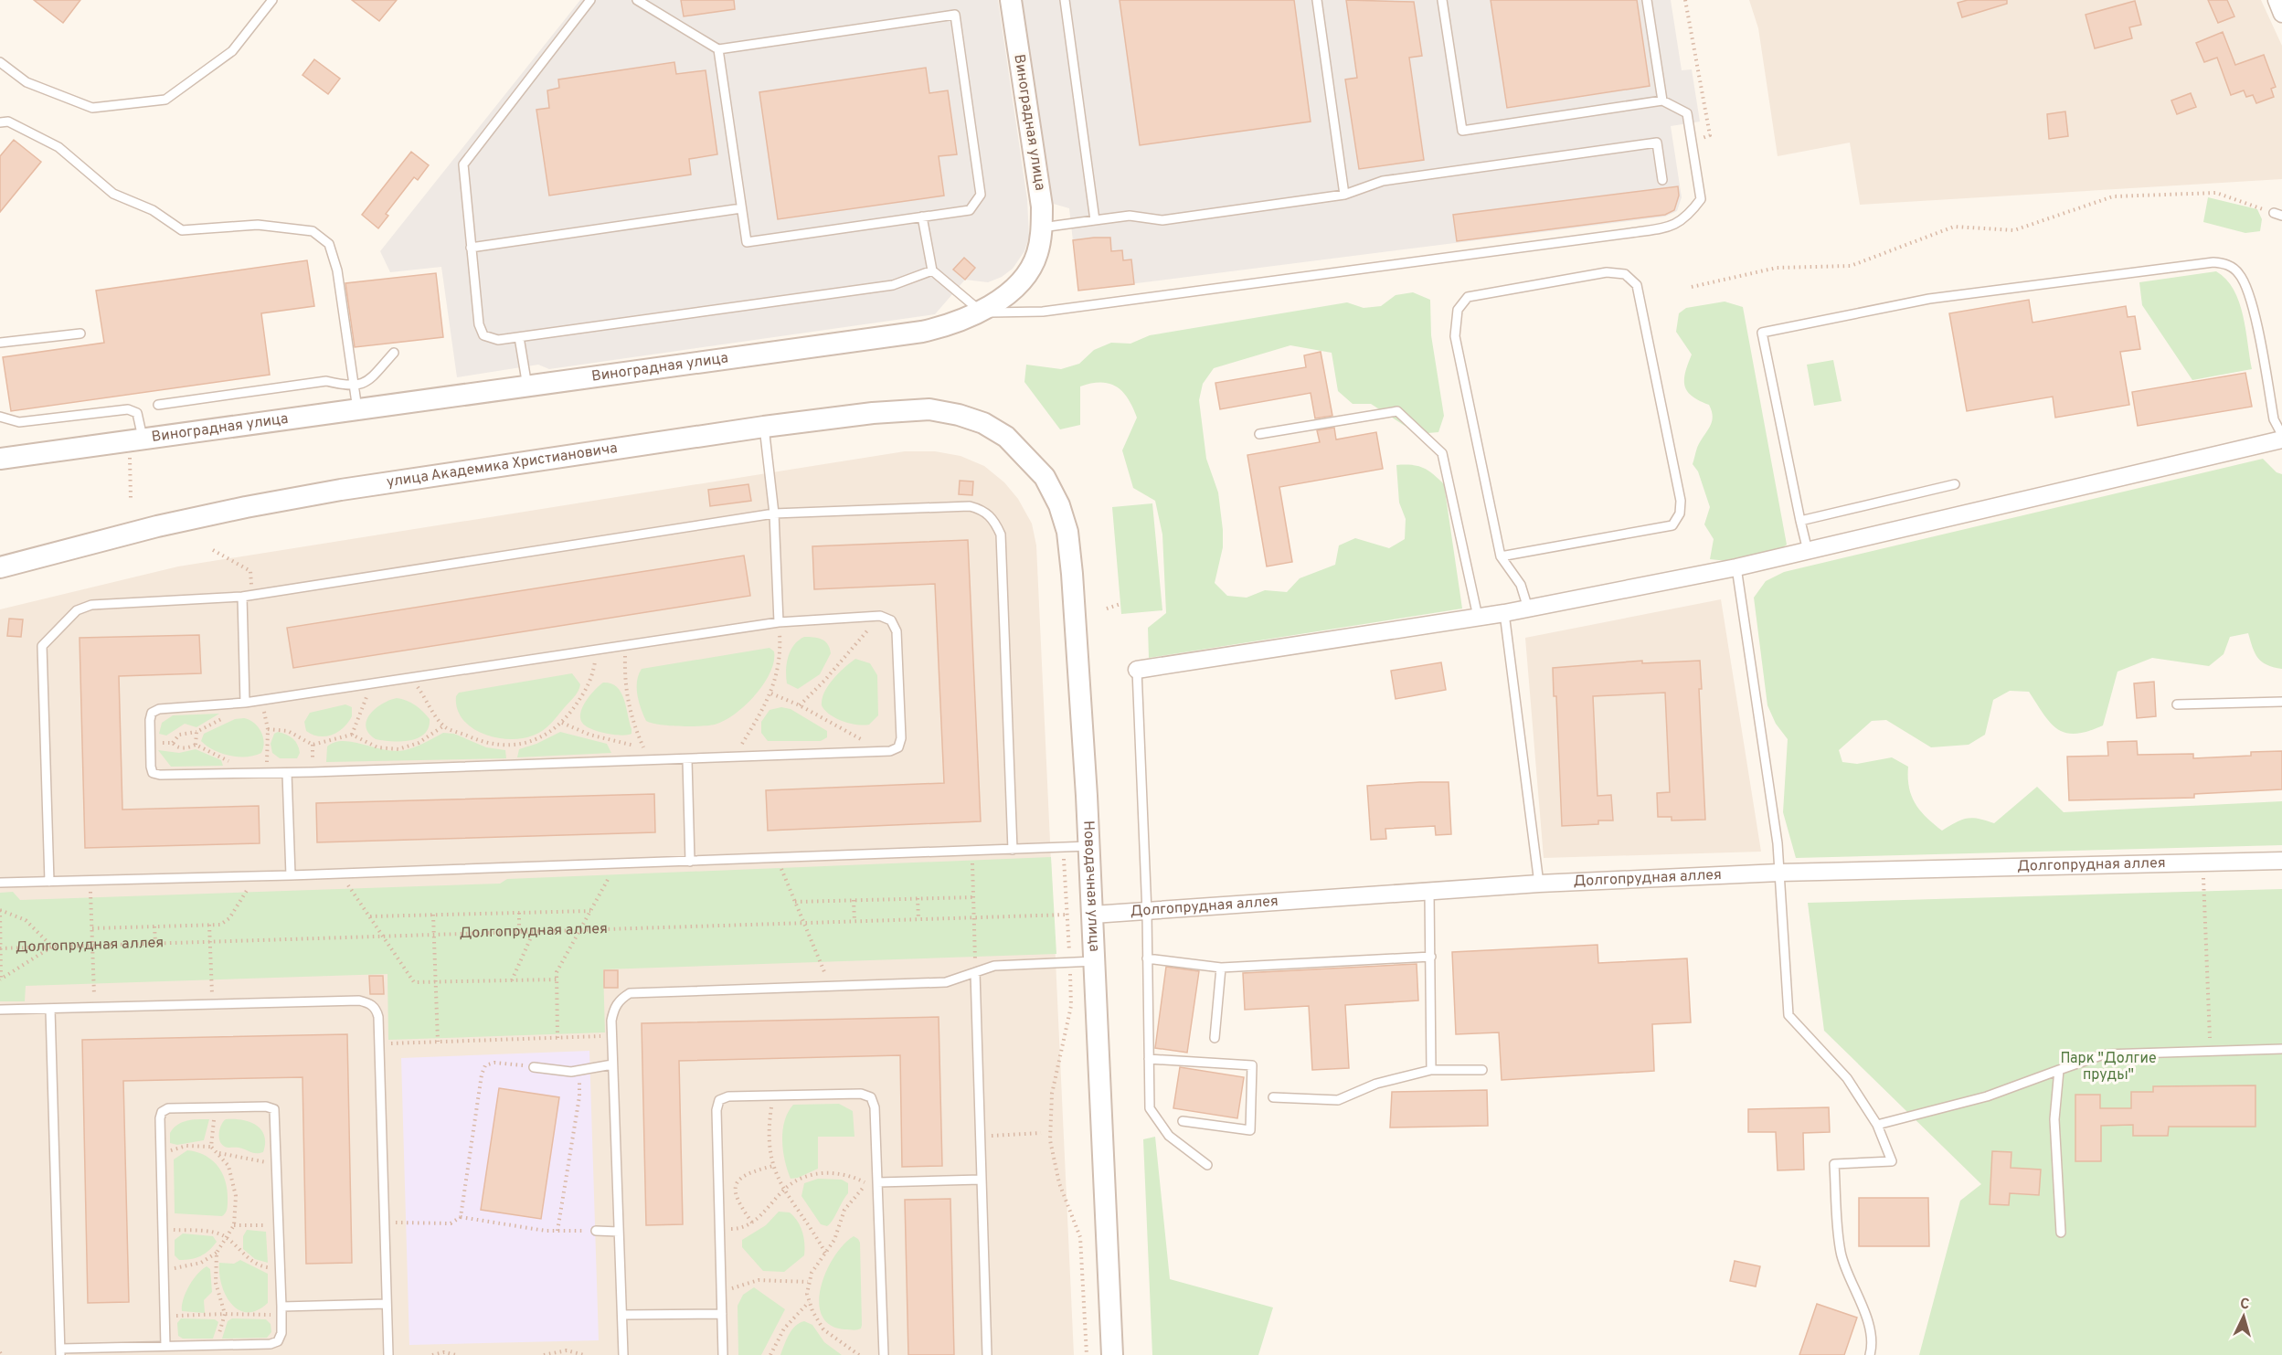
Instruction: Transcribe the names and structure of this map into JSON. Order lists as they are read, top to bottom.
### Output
{
  "streets": {
    "street": [
      "Виноградная улица",
      "улица Академика Христиановича",
      "Долгопрудная аллея",
      "Новодачная улица"
    ]
  },
  "crossings": [
    ["улица Академика Христиановича", "Новодачная улица"],
    ["Долгопрудная аллея", "Новодачная улица"]
  ],
  "parks": ["Парк \"Долгие пруды\""],
  "north": "top"
}
